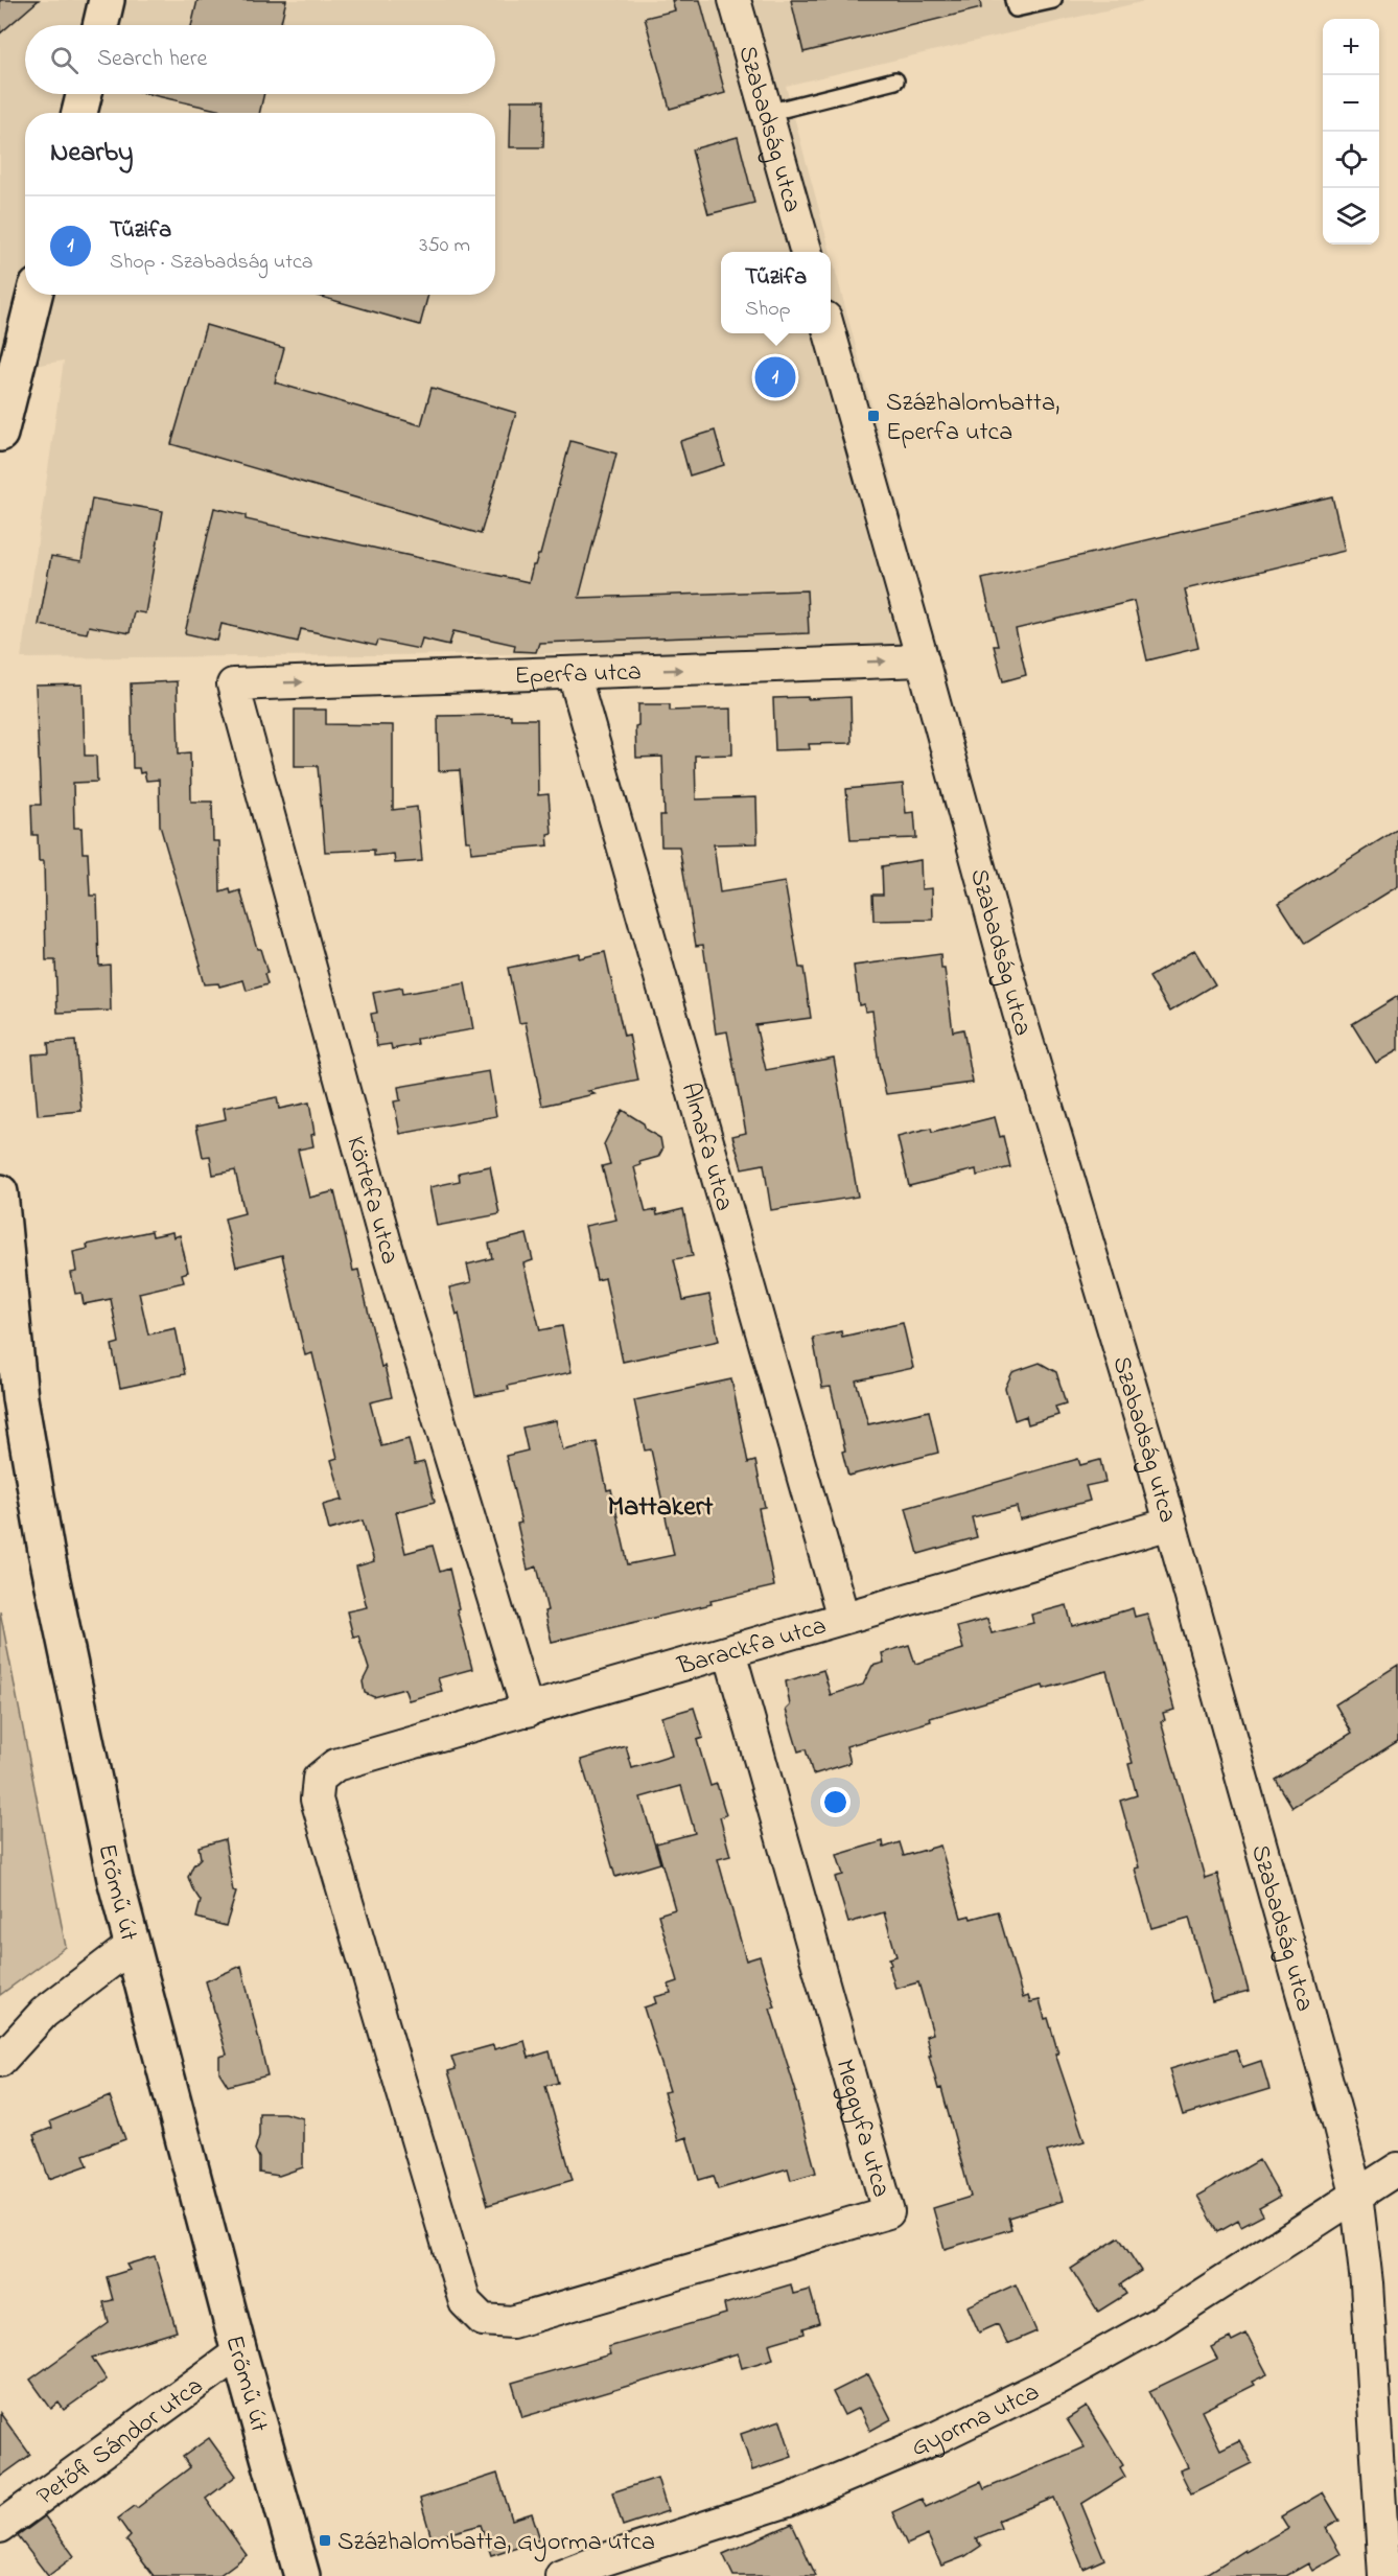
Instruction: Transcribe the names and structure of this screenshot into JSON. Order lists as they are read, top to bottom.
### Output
{
  "streets": {
    "street": [
      "Szabadság utca",
      "Eperfa utca",
      "Almafa utca",
      "Körtefa utca",
      "Barackfa utca",
      "Erőmű út",
      "Meggyfa utca",
      "Gyorma utca",
      "Petőfi Sándor utca"
    ]
  },
  "crossings": [
    ["Szabadság utca", "Eperfa utca"],
    ["Szabadság utca", "Barackfa utca"],
    ["Szabadság utca", "Gyorma utca"],
    ["Eperfa utca", "Almafa utca"],
    ["Eperfa utca", "Körtefa utca"],
    ["Almafa utca", "Barackfa utca"],
    ["Körtefa utca", "Barackfa utca"],
    ["Barackfa utca", "Meggyfa utca"],
    ["Erőmű út", "Petőfi Sándor utca"]
  ],
  "one_way": ["Eperfa utca"],
  "districts": ["Mattakert"],
  "places": {
    "transit": ["Százhalombatta, Eperfa utca", "Százhalombatta, Gyorma utca"]
  },
  "page": {
    "map_buttons": ["+", "−"],
    "search": "Search here",
    "heading": "Nearby",
    "list": [
      {
        "mark": "1",
        "name": "Tűzifa",
        "note": "Shop · Szabadság utca",
        "value": "350 m"
      }
    ],
    "popup": ["Tűzifa", "Shop"],
    "pins": "1"
  }
}
